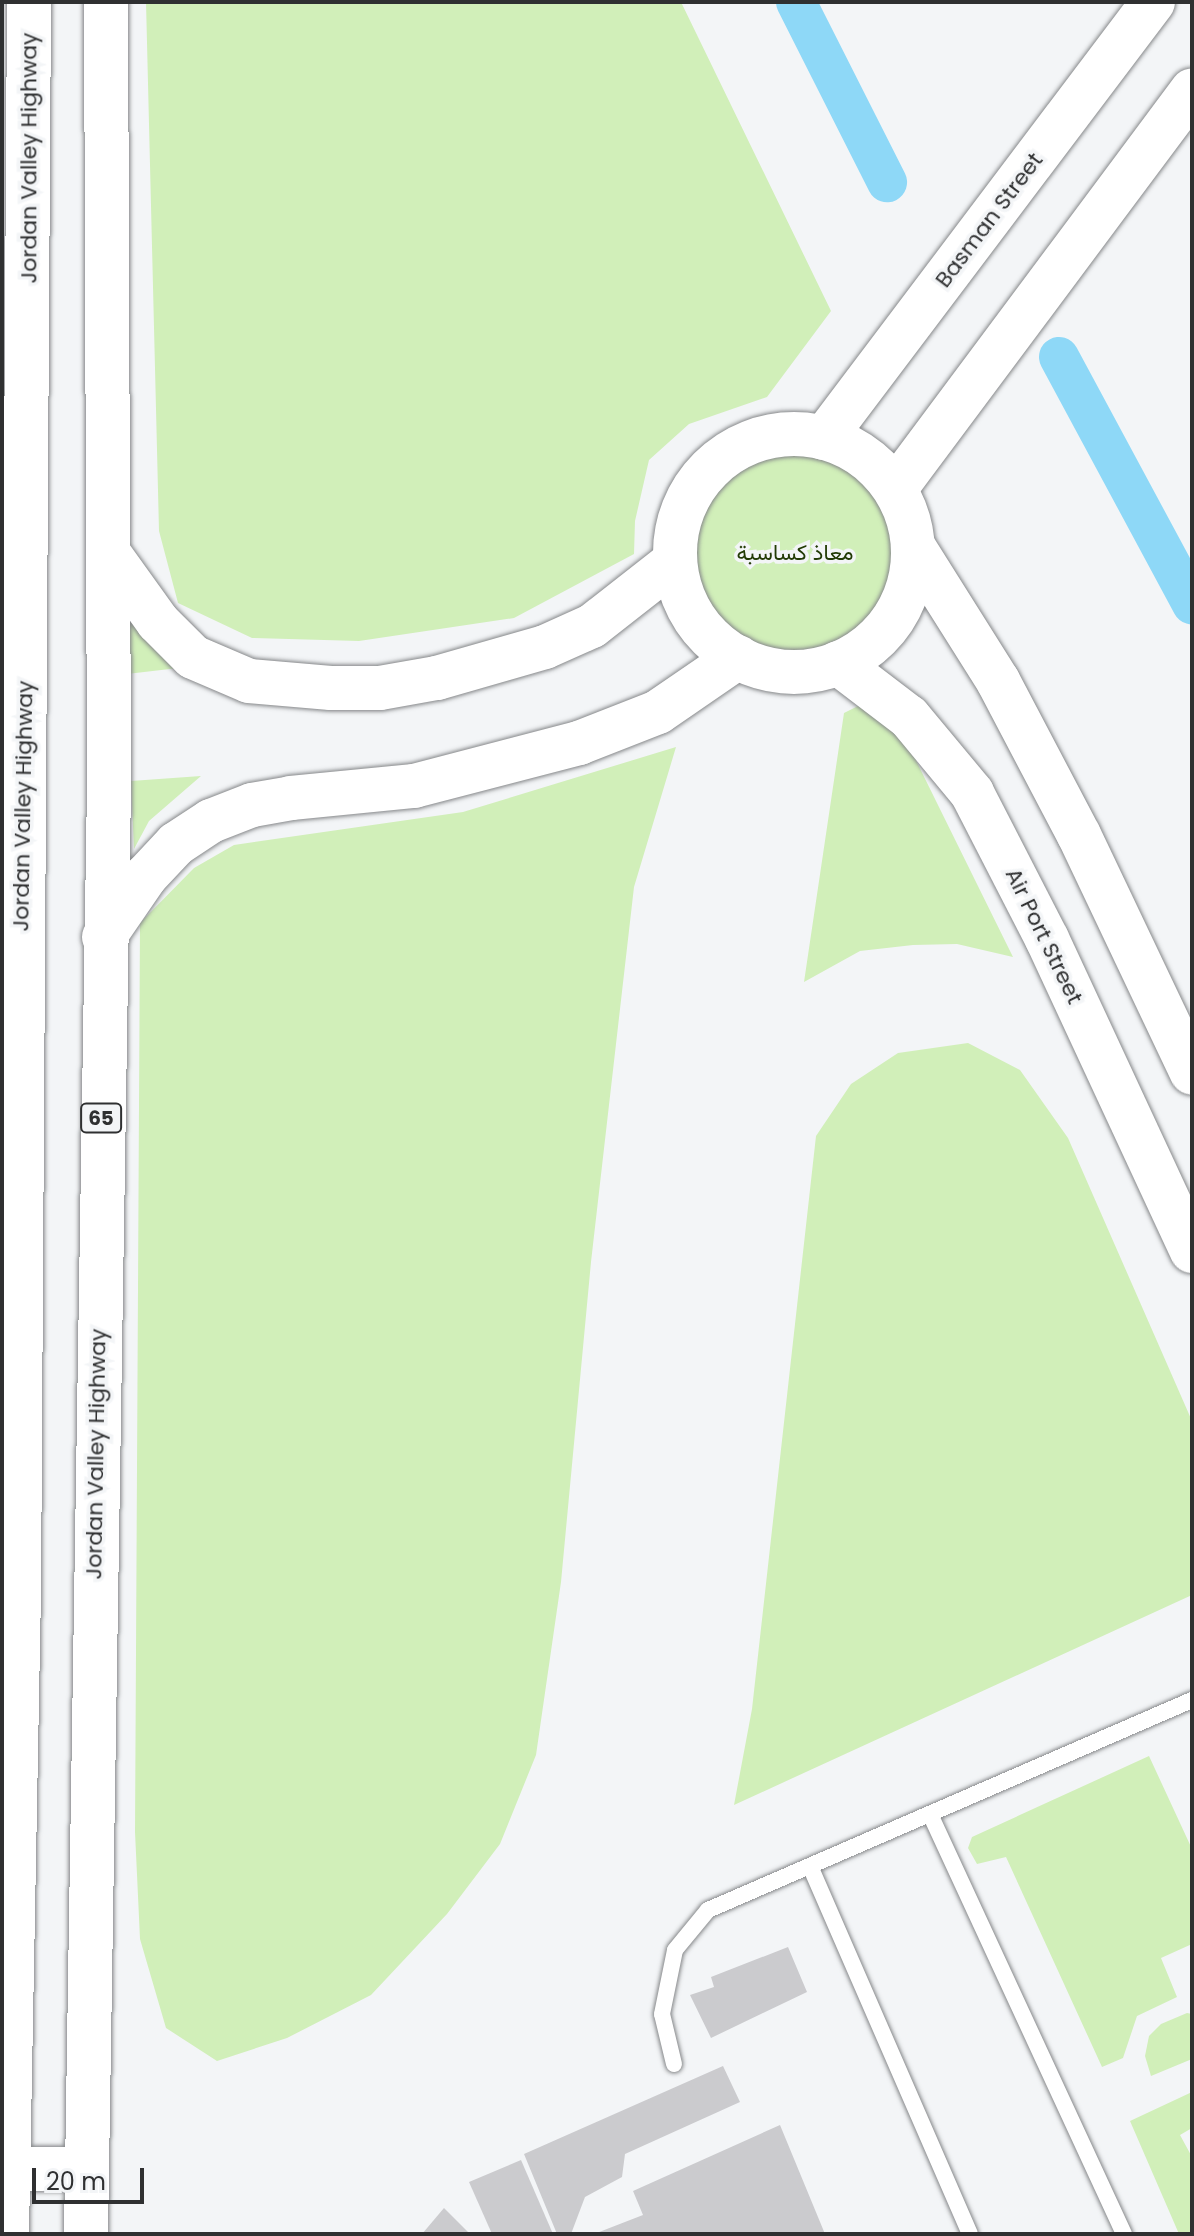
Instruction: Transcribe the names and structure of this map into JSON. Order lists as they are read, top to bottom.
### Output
{
  "streets": {
    "main road": [
      "Jordan Valley Highway",
      "Basman Street",
      "Air Port Street",
      "65"
    ]
  },
  "crossings": [
    ["Basman Street", "Air Port Street"]
  ],
  "parks": ["معاذ كساسبة"],
  "scale_bar": "20 m"
}
